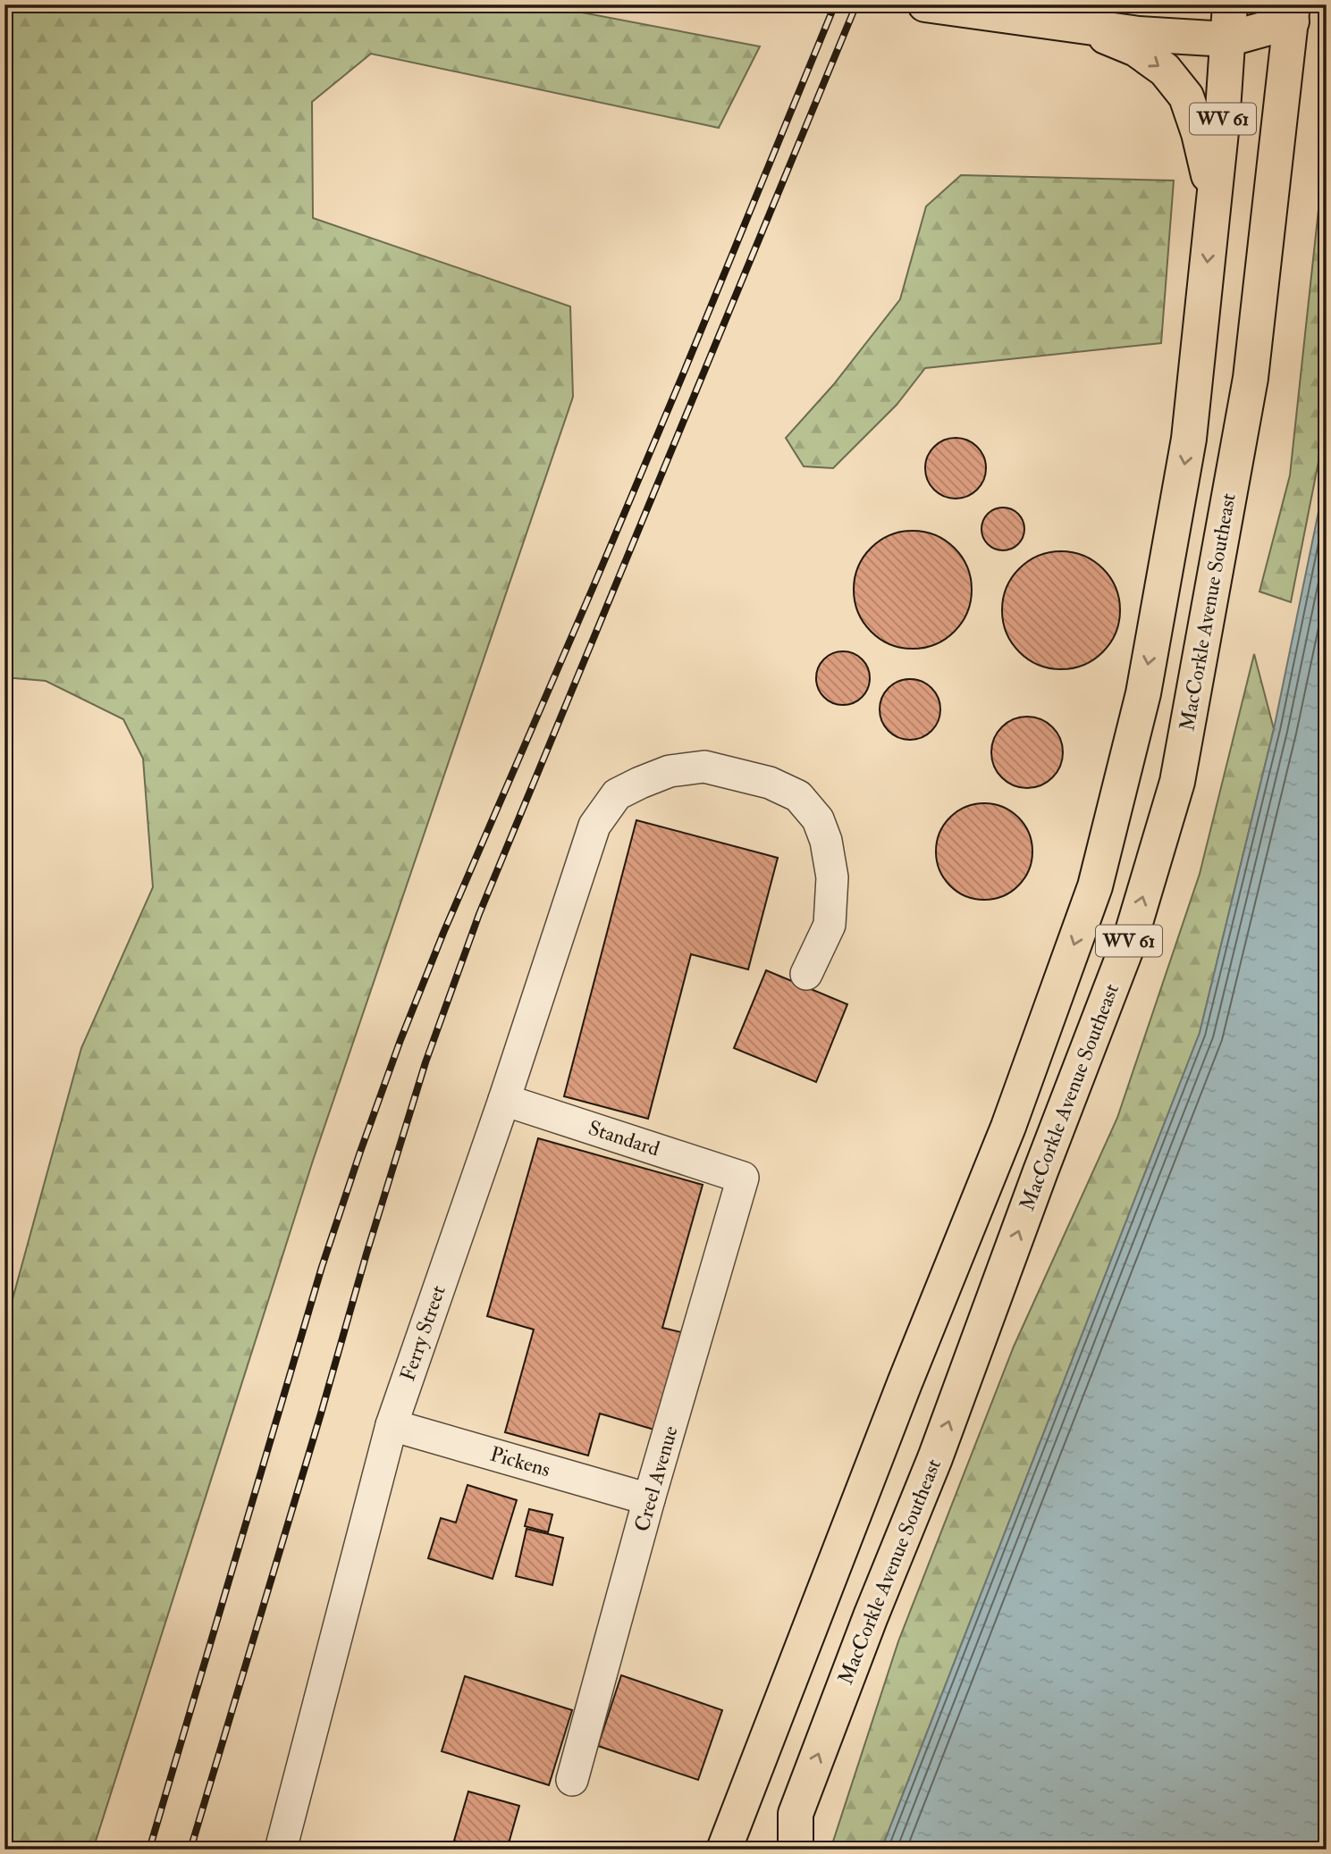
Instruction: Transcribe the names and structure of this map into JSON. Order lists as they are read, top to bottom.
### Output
{
  "streets": {
    "main road": ["WV 61", "MacCorkle Avenue Southeast"],
    "street": [
      "Standard",
      "Ferry Street",
      "Pickens",
      "Creel Avenue"
    ]
  },
  "crossings": [
    ["WV 61", "MacCorkle Avenue Southeast"],
    ["Standard", "Ferry Street"],
    ["Standard", "Creel Avenue"],
    ["Ferry Street", "Pickens"],
    ["Pickens", "Creel Avenue"]
  ]
}
